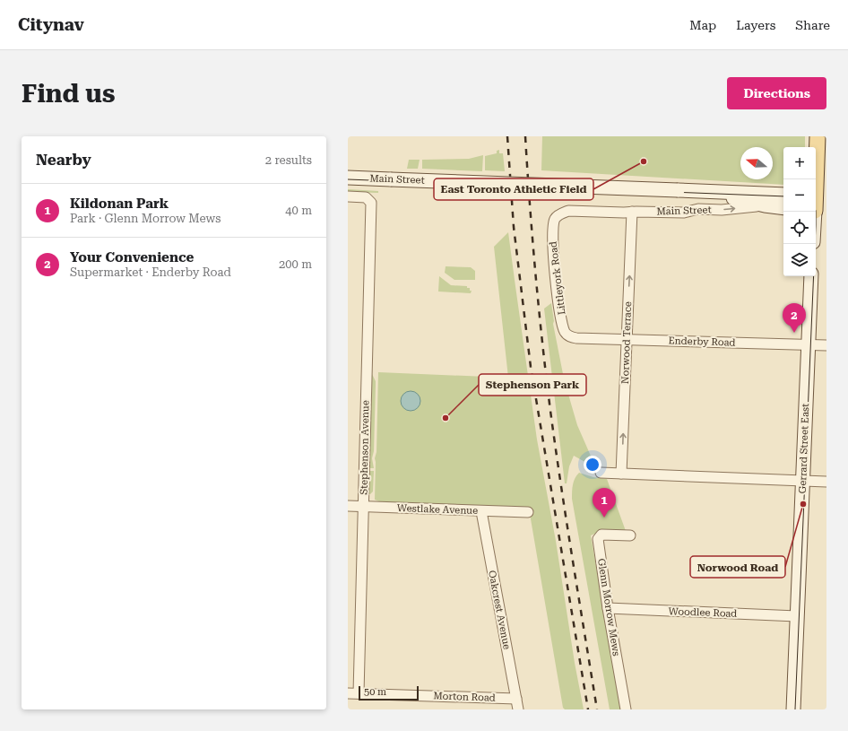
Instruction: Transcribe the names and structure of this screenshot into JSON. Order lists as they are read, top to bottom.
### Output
{
  "streets": {
    "street": [
      "Main Street",
      "Littleyork Road",
      "Enderby Road",
      "Norwood Terrace",
      "Stephenson Avenue",
      "Gerrard Street East",
      "Westlake Avenue",
      "Glenn Morrow Mews",
      "Oakcrest Avenue",
      "Woodlee Road",
      "Morton Road"
    ]
  },
  "crossings": [
    ["Main Street", "Littleyork Road"],
    ["Main Street", "Norwood Terrace"],
    ["Main Street", "Stephenson Avenue"],
    ["Littleyork Road", "Enderby Road"],
    ["Enderby Road", "Norwood Terrace"],
    ["Enderby Road", "Gerrard Street East"],
    ["Stephenson Avenue", "Westlake Avenue"],
    ["Stephenson Avenue", "Morton Road"],
    ["Gerrard Street East", "Woodlee Road"],
    ["Westlake Avenue", "Oakcrest Avenue"],
    ["Glenn Morrow Mews", "Woodlee Road"],
    ["Oakcrest Avenue", "Morton Road"]
  ],
  "one_way": ["Norwood Terrace"],
  "places": ["East Toronto Athletic Field", "Stephenson Park", "Norwood Road"],
  "scale_bar": "50 m",
  "north": "left",
  "page": {
    "header": "Citynav",
    "nav": ["Map", "Layers", "Share"],
    "buttons": "Directions",
    "title": "Find us",
    "heading": ["Nearby", "2 results"],
    "map_buttons": ["+", "−"],
    "list": [
      {
        "mark": "1",
        "name": "Kildonan Park",
        "note": "Park · Glenn Morrow Mews",
        "value": "40 m"
      },
      {
        "mark": "2",
        "name": "Your Convenience",
        "note": "Supermarket · Enderby Road",
        "value": "200 m"
      }
    ],
    "pins": ["2", "1"],
    "scale": "50 m"
  }
}
